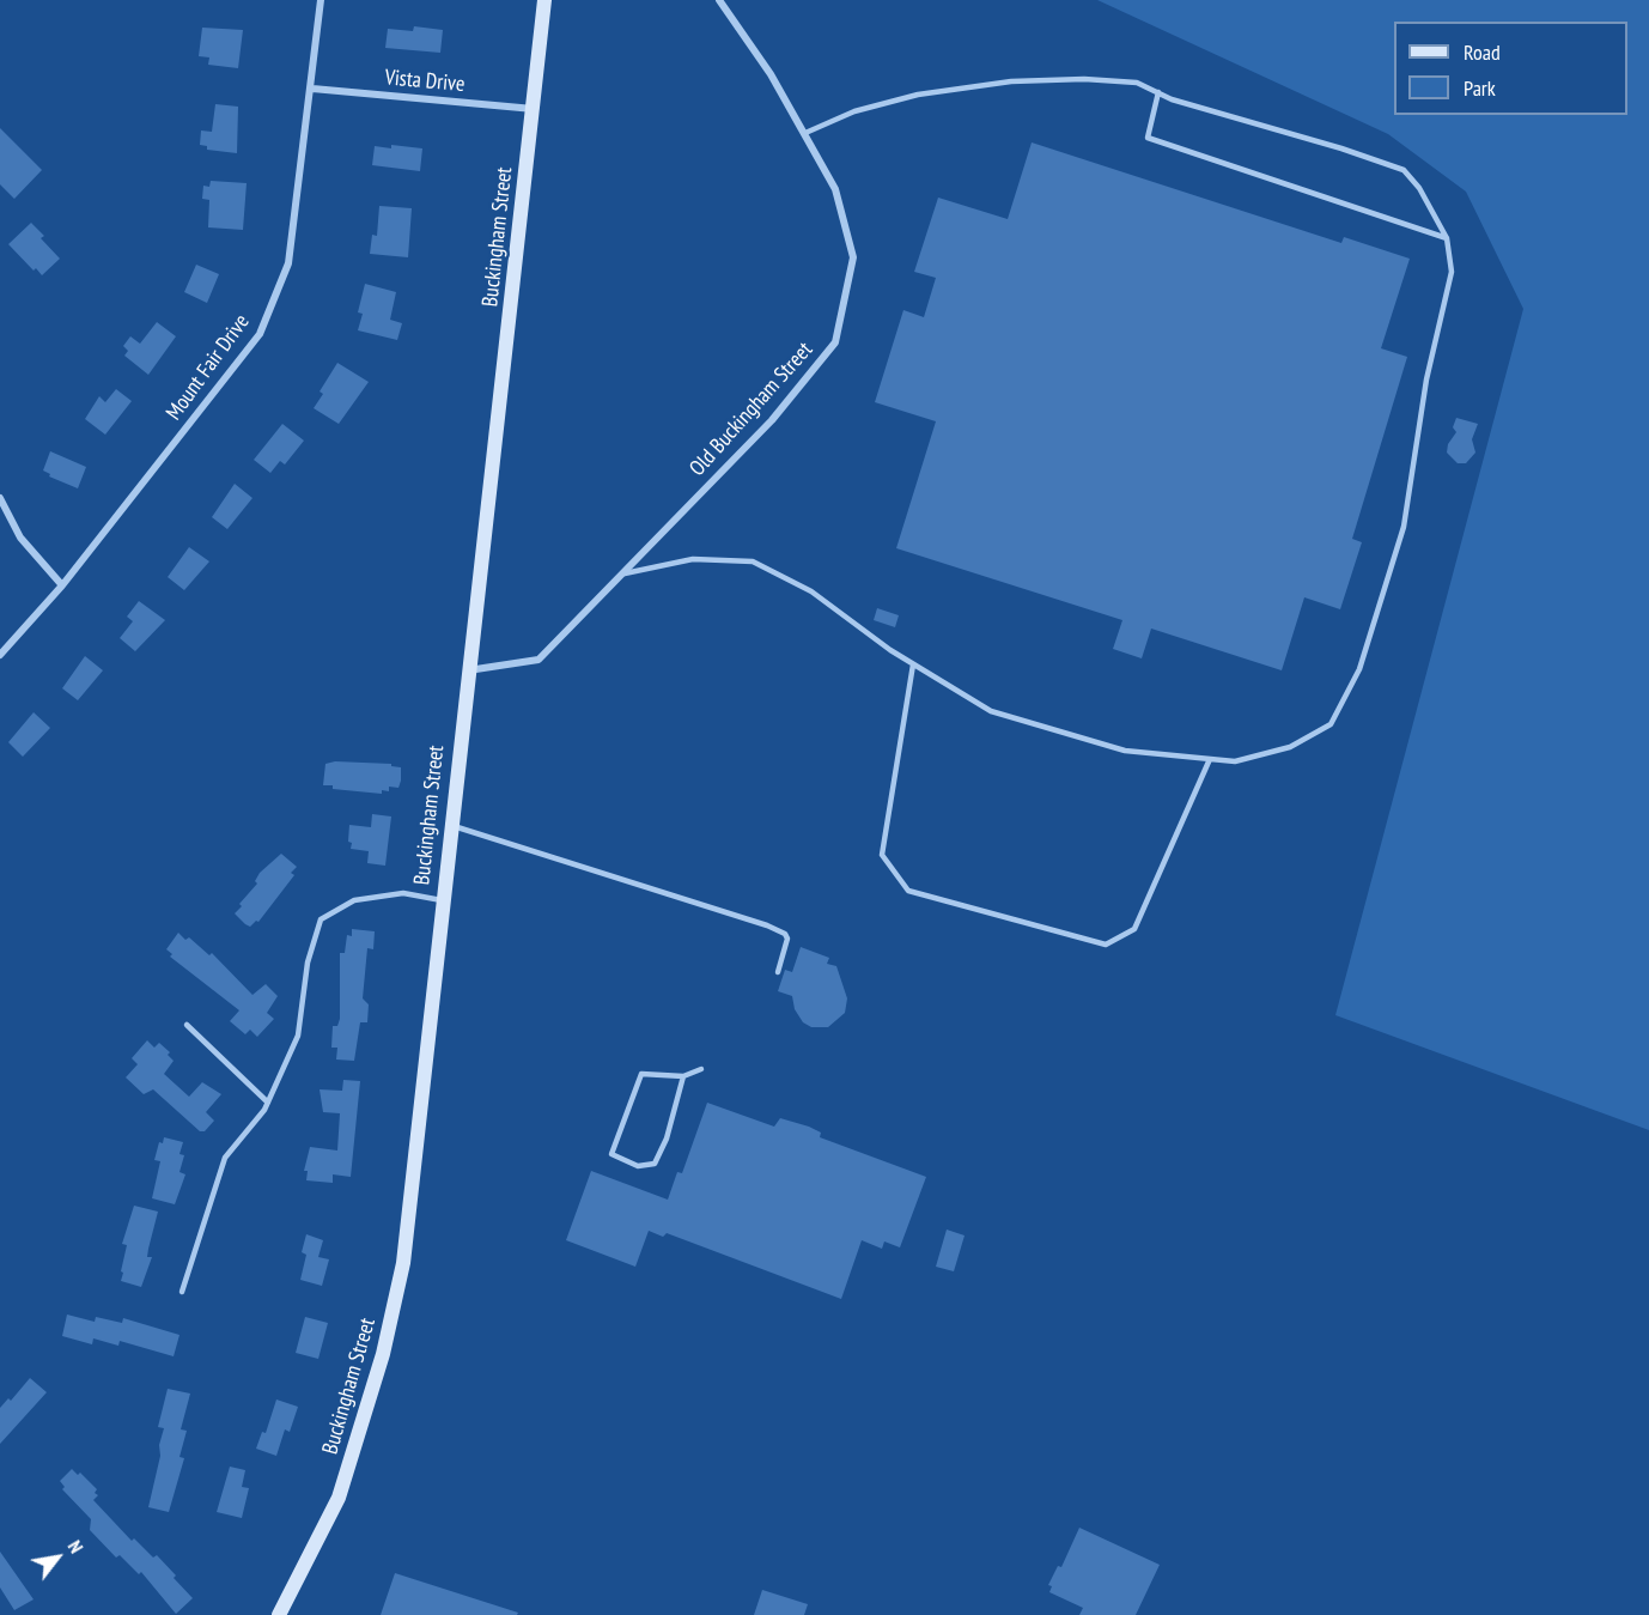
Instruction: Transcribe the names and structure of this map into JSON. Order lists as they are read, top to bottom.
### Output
{
  "streets": {
    "main road": ["Buckingham Street"],
    "street": ["Vista Drive", "Mount Fair Drive", "Old Buckingham Street"]
  },
  "crossings": [
    ["Vista Drive", "Buckingham Street"],
    ["Vista Drive", "Mount Fair Drive"],
    ["Buckingham Street", "Old Buckingham Street"]
  ],
  "legend": ["Road", "Park"],
  "north": "top right"
}
